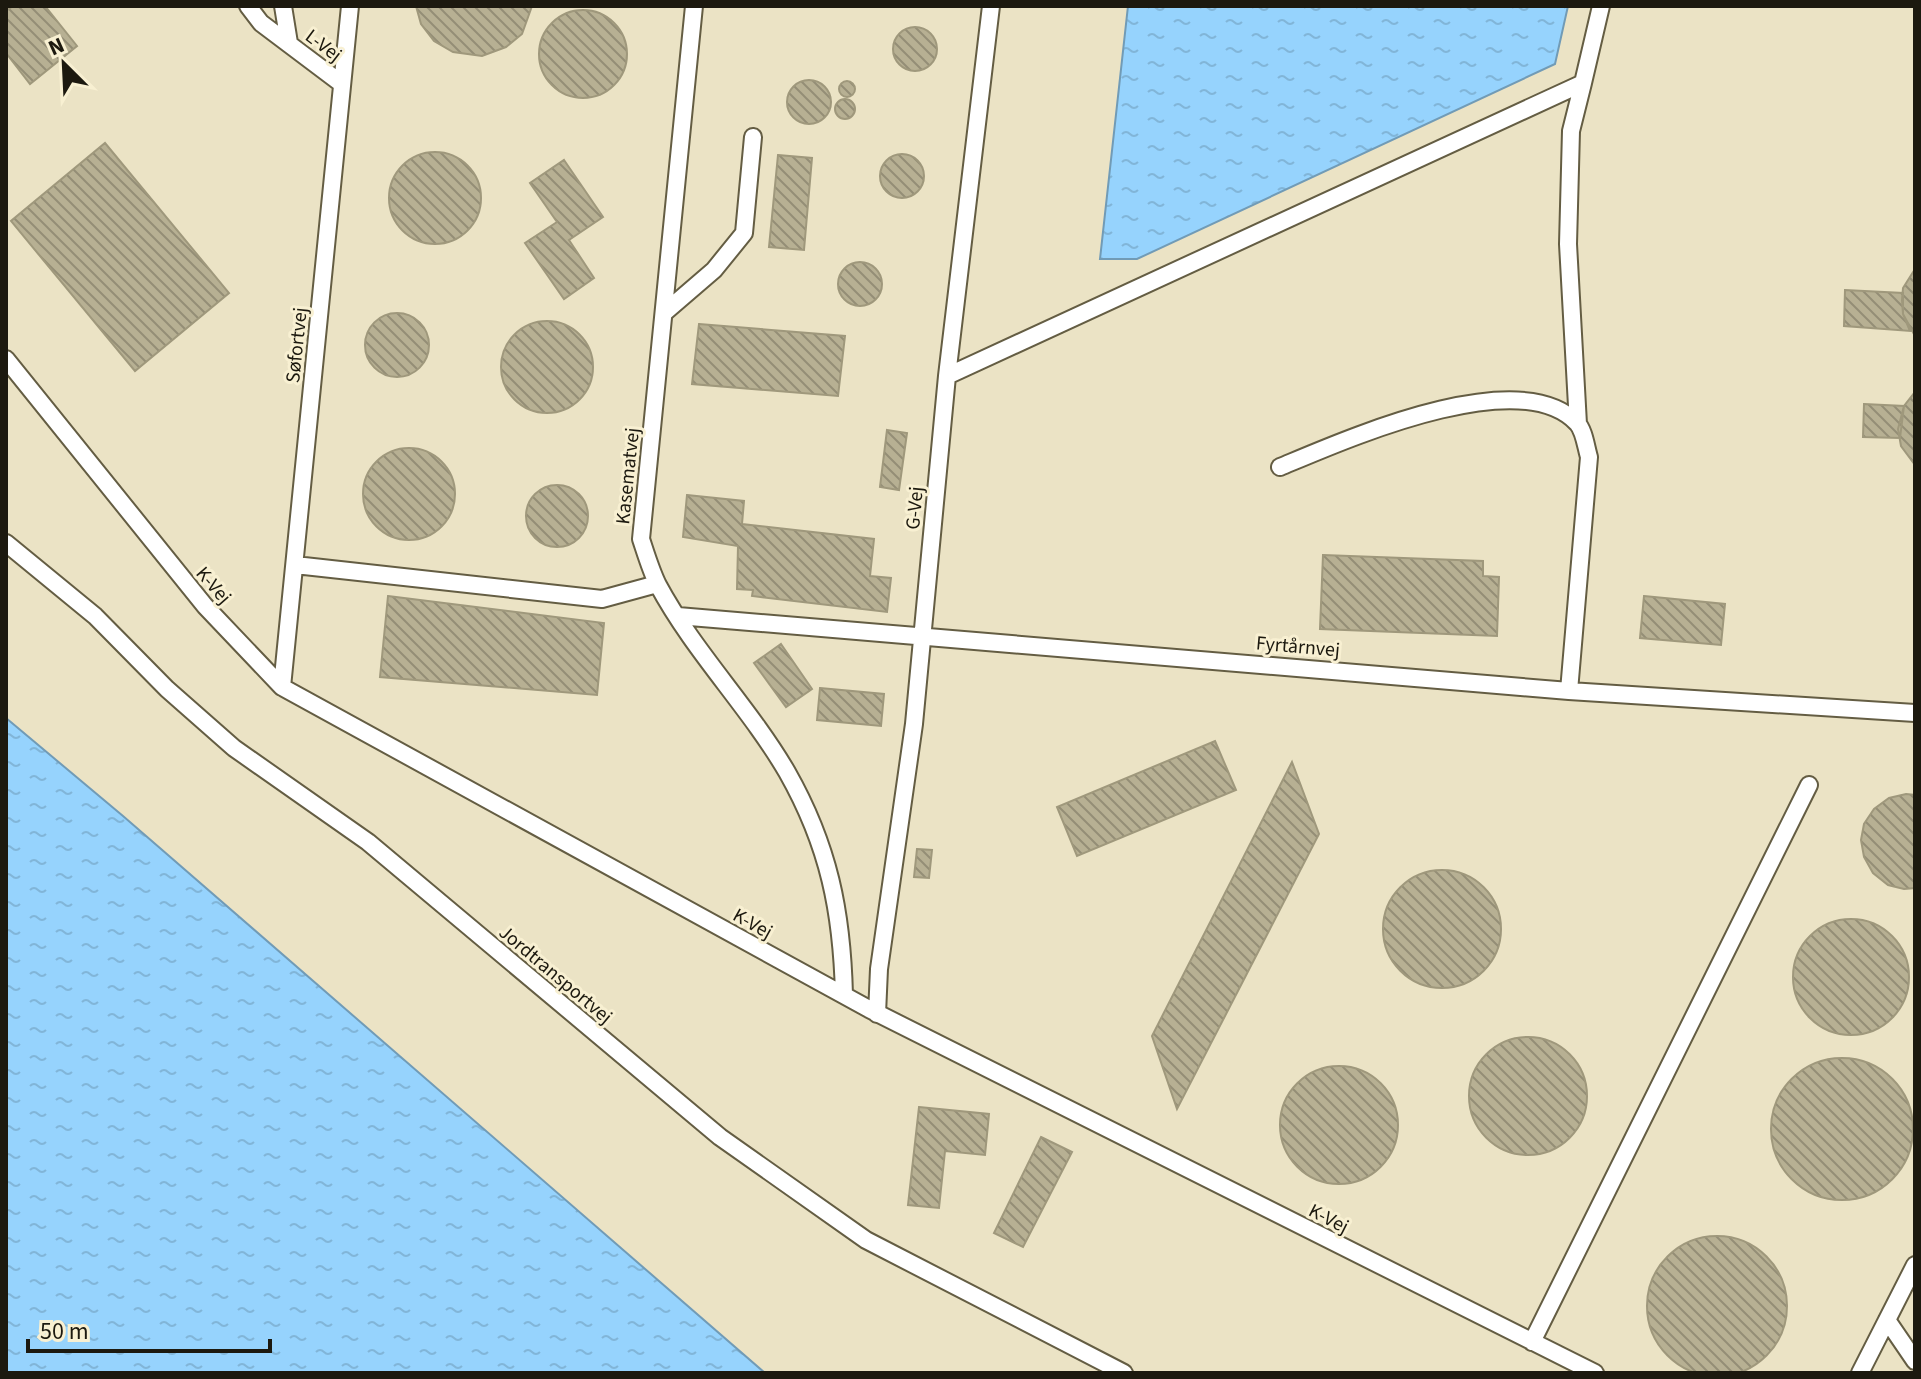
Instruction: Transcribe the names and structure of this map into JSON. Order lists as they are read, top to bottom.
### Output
{
  "streets": {
    "lane": [
      "L-Vej",
      "Søfortvej",
      "Kasematvej",
      "G-Vej",
      "K-Vej",
      "Fyrtårnvej",
      "Jordtransportvej"
    ]
  },
  "crossings": [
    ["L-Vej", "Søfortvej"],
    ["Søfortvej", "K-Vej"],
    ["Kasematvej", "K-Vej"],
    ["Kasematvej", "Fyrtårnvej"],
    ["G-Vej", "K-Vej"],
    ["G-Vej", "Fyrtårnvej"]
  ],
  "scale_bar": "50 m",
  "north": "top left"
}
